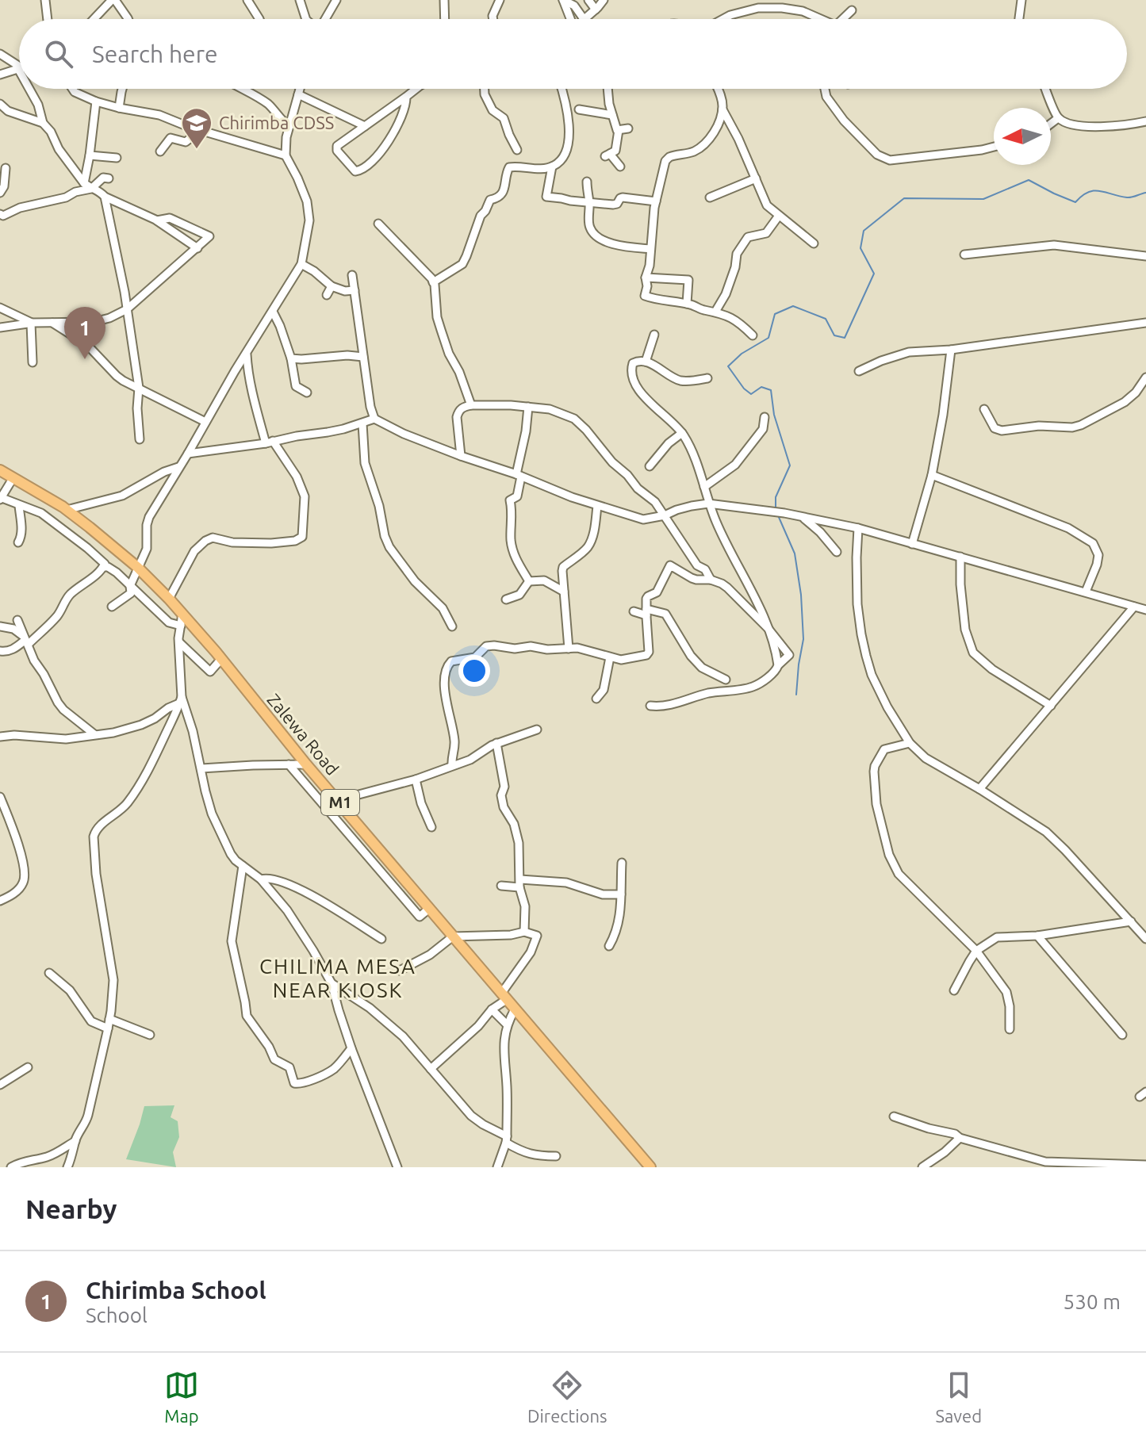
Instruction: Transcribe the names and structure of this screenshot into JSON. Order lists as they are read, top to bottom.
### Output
{
  "streets": {
    "highway": ["Zalewa Road", "M1"]
  },
  "districts": ["CHILIMA MESA NEAR KIOSK"],
  "places": {
    "school or university": ["Chirimba CDSS"]
  },
  "north": "left",
  "page": {
    "search": "Search here",
    "pins": "1",
    "heading": "Nearby",
    "list": [
      {
        "mark": "1",
        "name": "Chirimba School",
        "note": "School",
        "value": "530 m"
      }
    ],
    "nav": ["Map", "Directions", "Saved"]
  }
}
